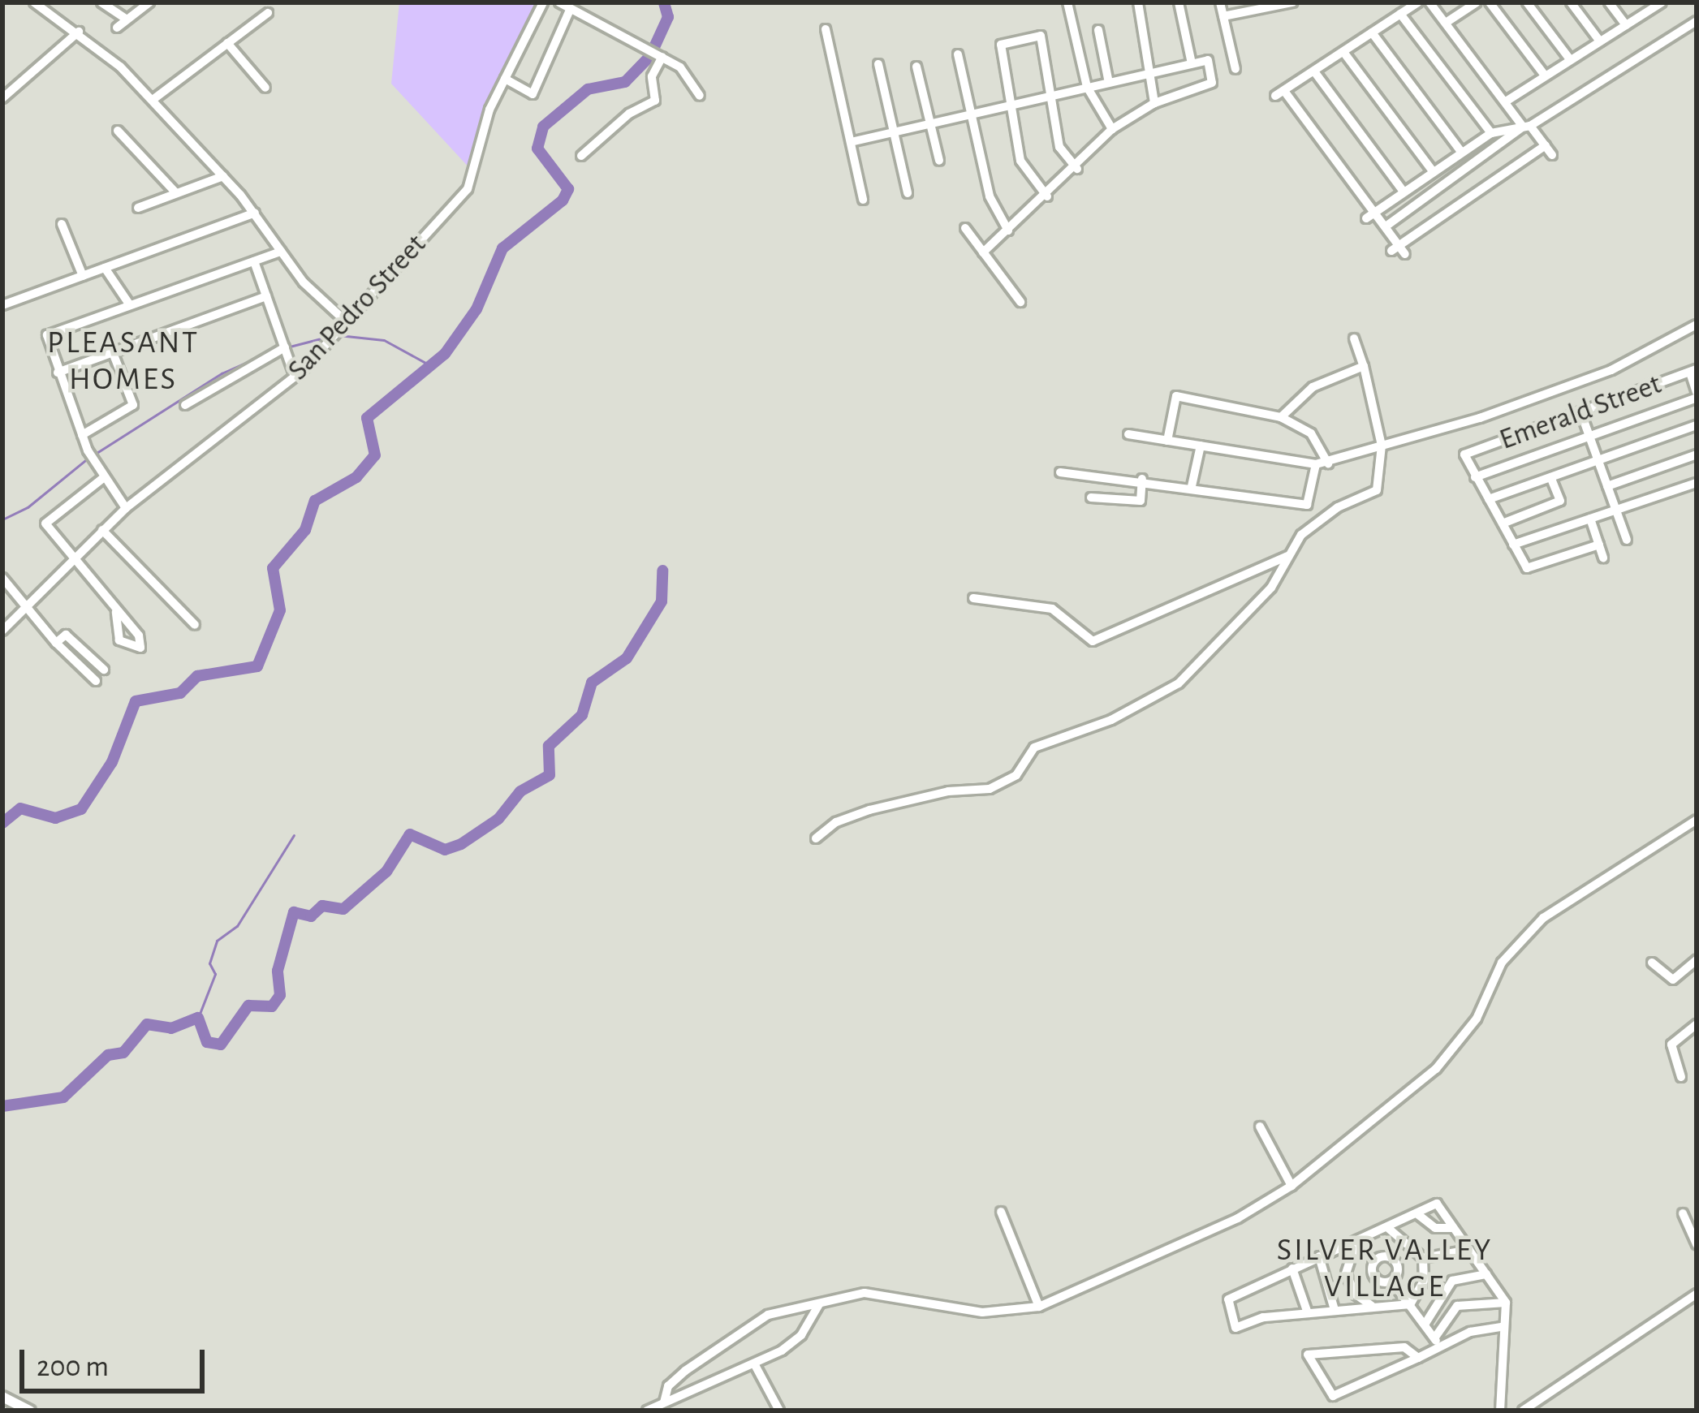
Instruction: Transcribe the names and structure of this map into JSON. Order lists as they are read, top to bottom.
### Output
{
  "streets": {
    "street": ["San Pedro Street", "Emerald Street"]
  },
  "districts": ["PLEASANT HOMES", "SILVER VALLEY VILLAGE"],
  "scale_bar": "200 m"
}
